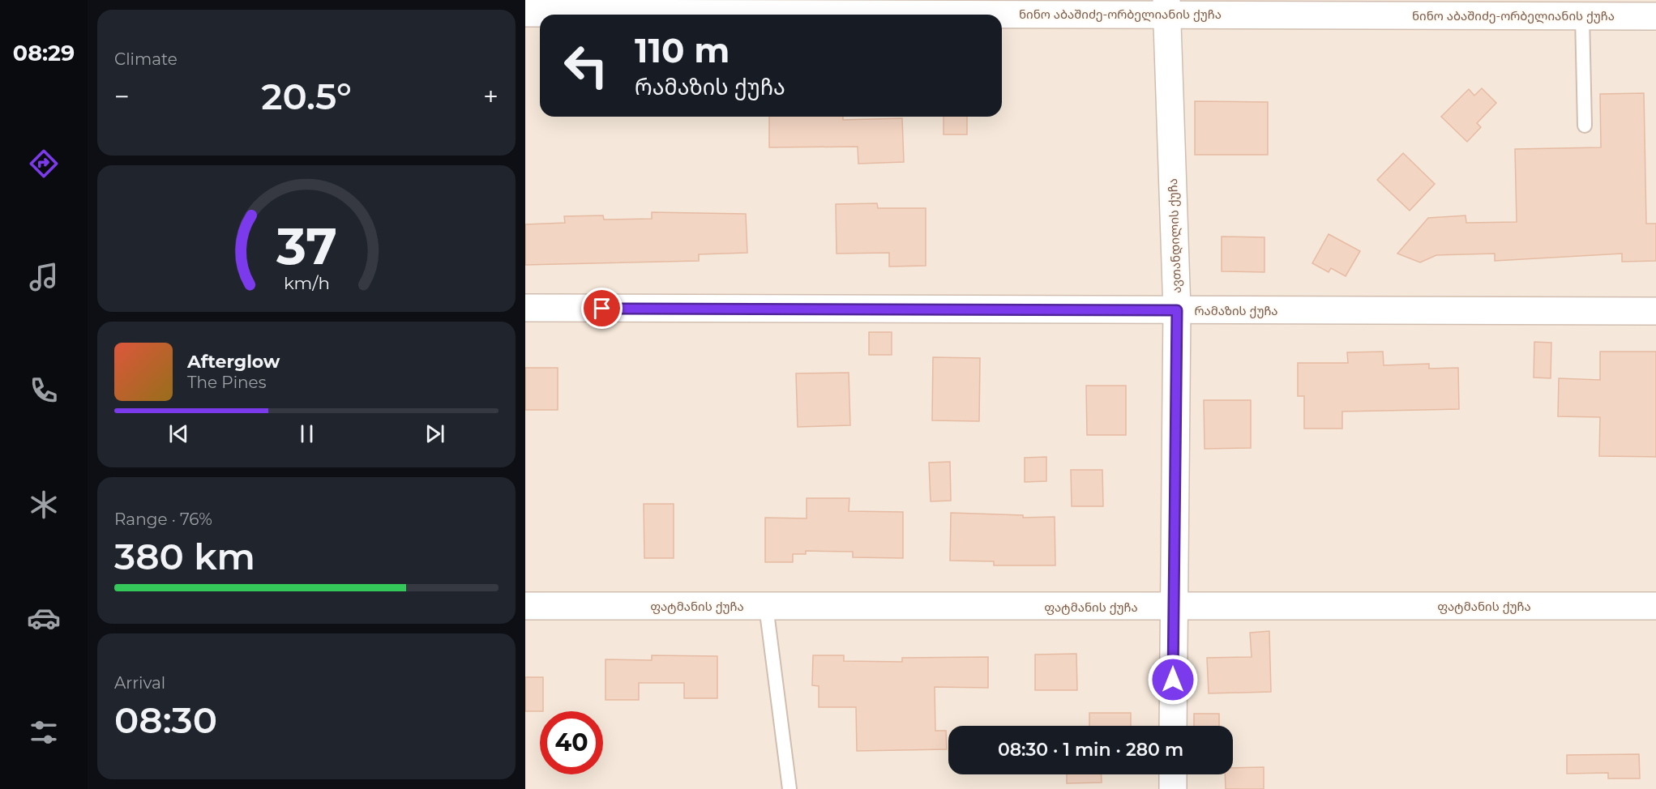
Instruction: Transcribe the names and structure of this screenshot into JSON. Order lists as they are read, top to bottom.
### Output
{
  "streets": {
    "street": [
      "ნინო აბაშიძე-ორბელიანის ქუჩა",
      "ავთანდილის ქუჩა",
      "რამაზის ქუჩა",
      "ფატმანის ქუჩა"
    ]
  },
  "crossings": [
    ["ნინო აბაშიძე-ორბელიანის ქუჩა", "ავთანდილის ქუჩა"],
    ["ავთანდილის ქუჩა", "რამაზის ქუჩა"],
    ["ავთანდილის ქუჩა", "ფატმანის ქუჩა"]
  ],
  "page": {
    "tabs": "08:29",
    "tile": [
      "Climate",
      ["Range · 76%", "380 km"],
      ["Arrival", "08:30"]
    ],
    "turn": ["110 m", "რამაზის ქუჩა"],
    "heat": ["−", "20.5°", "+"],
    "song": ["Afterglow", "The Pines"],
    "limit": "40",
    "trip": "08:30 · 1 min · 280 m",
    "gauge": ["37", "km/h"]
  }
}
